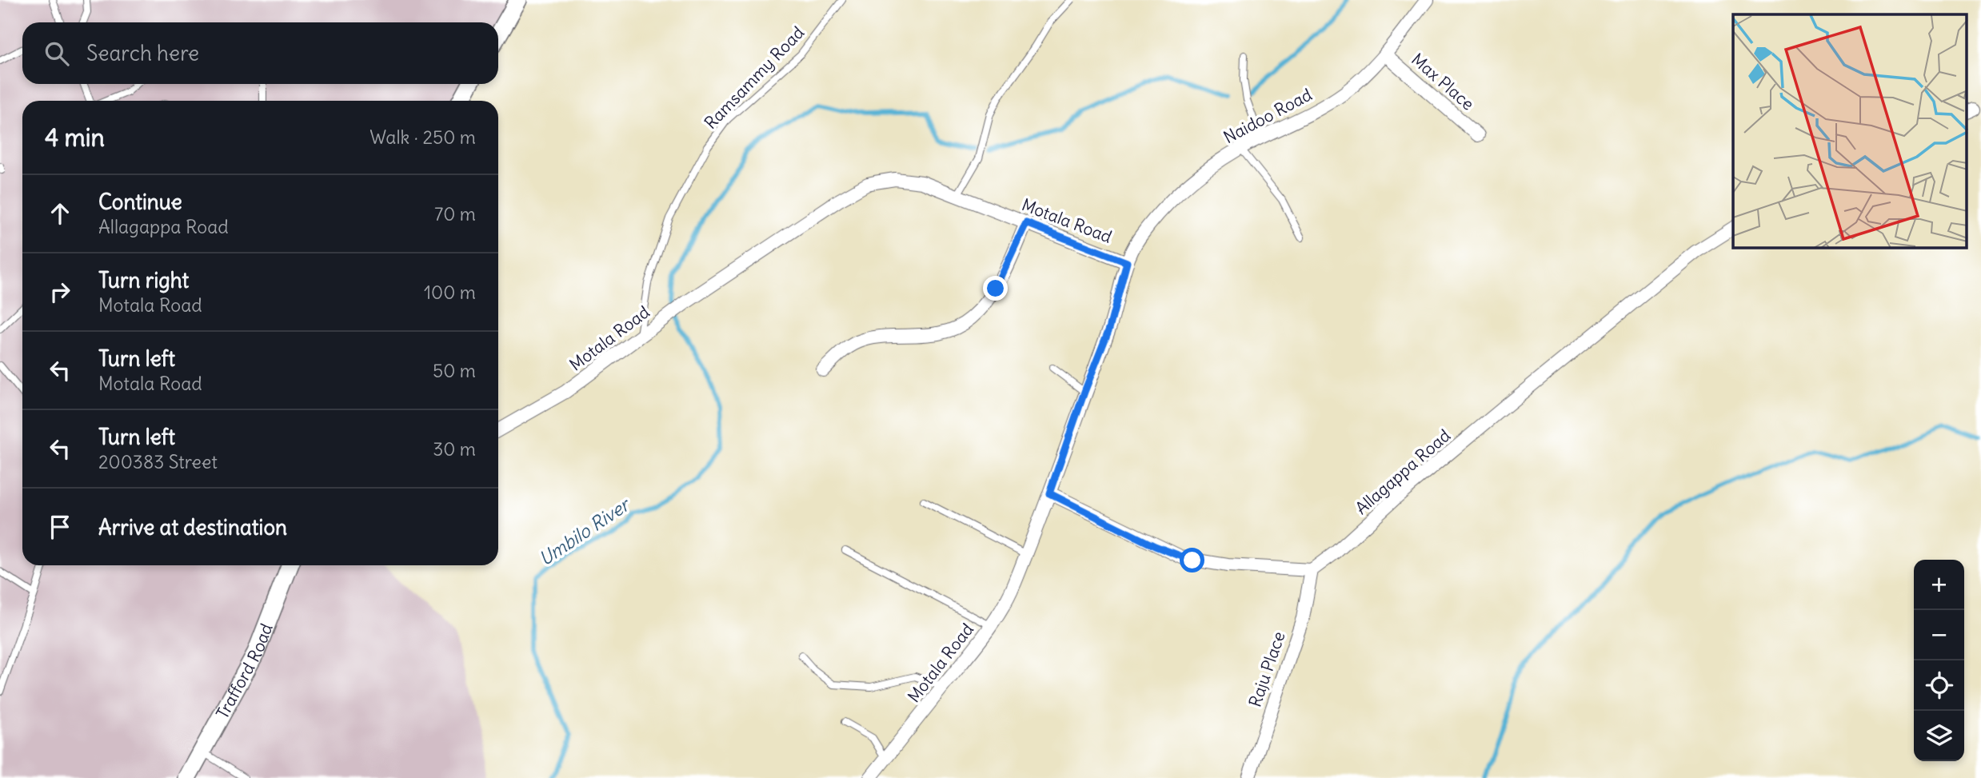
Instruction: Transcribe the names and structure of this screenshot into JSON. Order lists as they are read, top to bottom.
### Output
{
  "streets": {
    "street": [
      "Max Place",
      "Naidoo Road",
      "Motala Road",
      "Allagappa Road",
      "Raju Place",
      "Trafford Road"
    ],
    "lane": ["Ramsammy Road"]
  },
  "crossings": [
    ["Ramsammy Road", "Motala Road"],
    ["Max Place", "Naidoo Road"],
    ["Naidoo Road", "Motala Road"],
    ["Allagappa Road", "Raju Place"]
  ],
  "water": ["Umbilo River"],
  "page": {
    "search": "Search here",
    "heading": ["4 min", "Walk · 250 m"],
    "list": [
      ["Continue", "Allagappa Road", "70 m"],
      ["Turn right", "Motala Road", "100 m"],
      ["Turn left", "Motala Road", "50 m"],
      ["Turn left", "200383 Street", "30 m"],
      "Arrive at destination"
    ],
    "map_buttons": ["+", "−"]
  }
}
